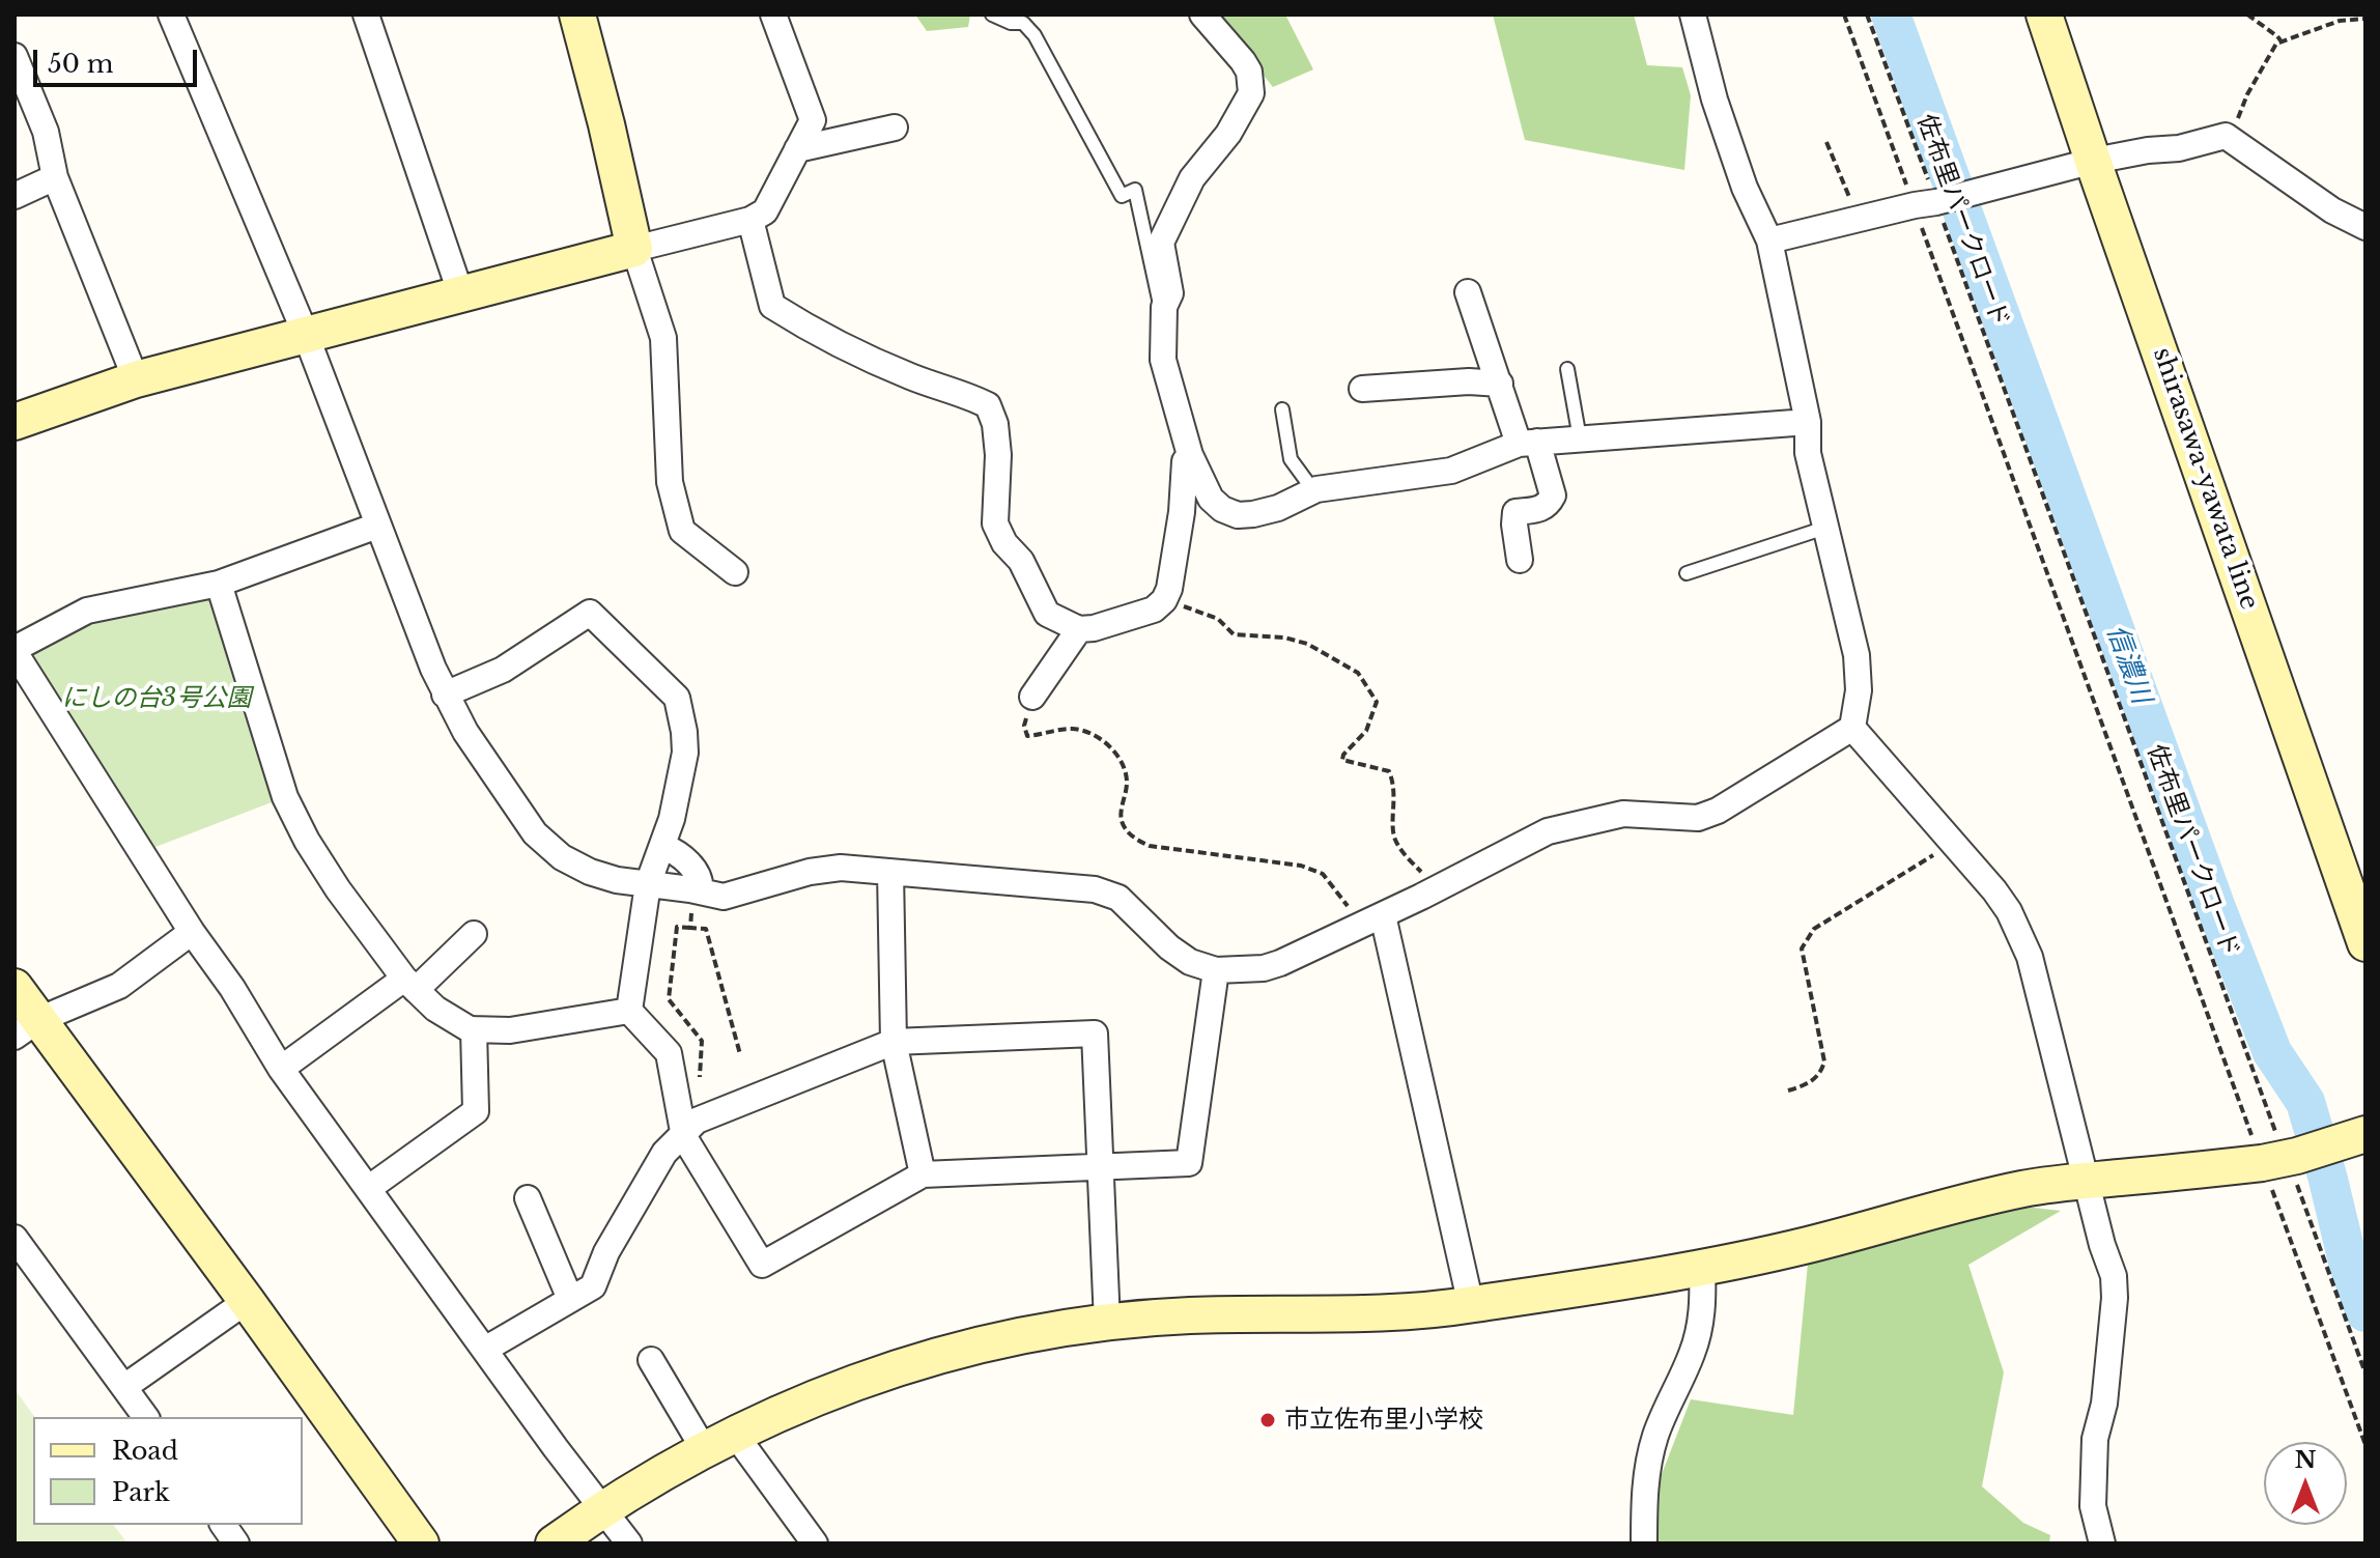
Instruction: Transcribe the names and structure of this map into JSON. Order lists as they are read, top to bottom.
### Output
{
  "streets": {
    "street": ["shirasawa-yawata line"],
    "path": ["佐布里パークロード"]
  },
  "water": ["信濃川"],
  "parks": ["にしの台3号公園"],
  "places": ["市立佐布里小学校"],
  "legend": ["Road", "Park"],
  "scale_bar": "50 m",
  "north": "top"
}
